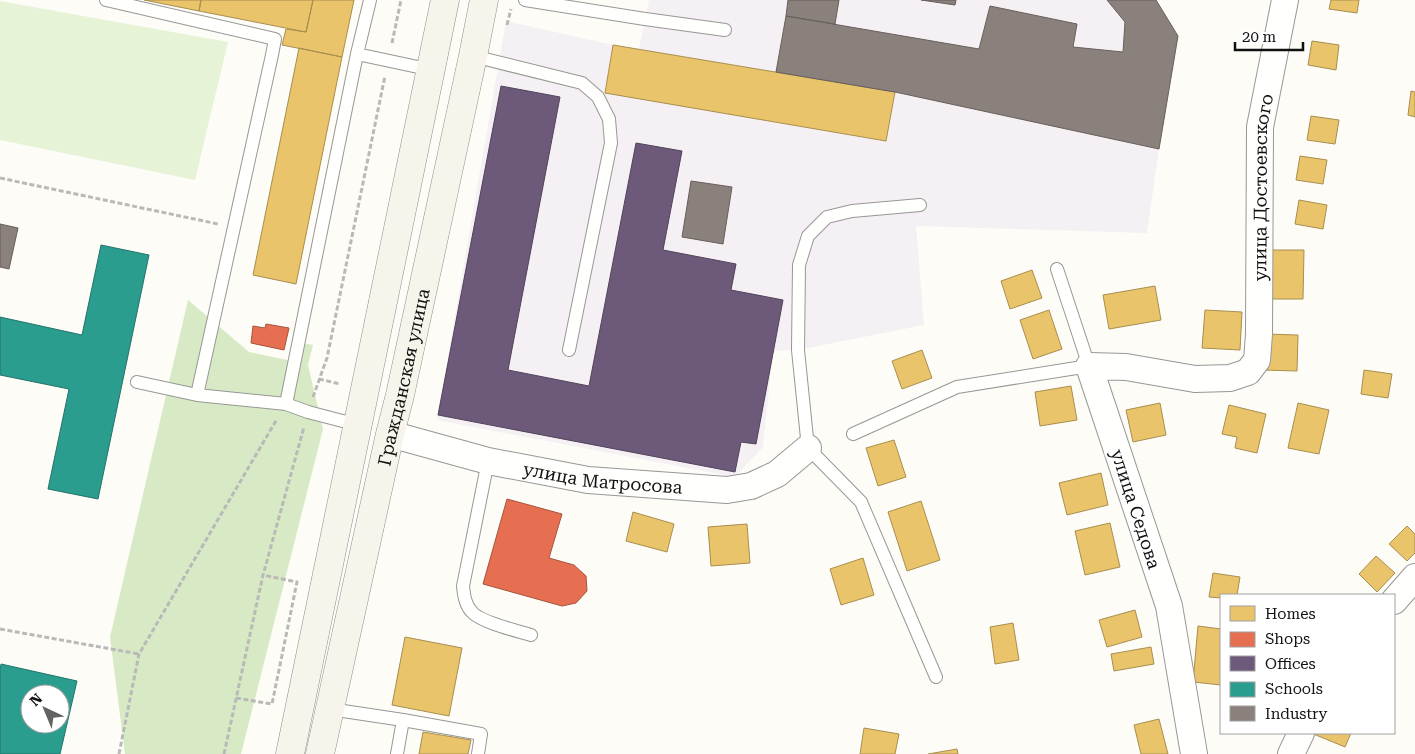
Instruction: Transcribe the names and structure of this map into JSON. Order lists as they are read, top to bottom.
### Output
{
  "streets": {
    "main road": ["Гражданская улица"],
    "street": ["улица Достоевского", "улица Матросова", "улица Седова"]
  },
  "crossings": [
    ["улица Достоевского", "улица Седова"],
    ["Гражданская улица", "улица Матросова"]
  ],
  "legend": [
    "Homes",
    "Shops",
    "Offices",
    "Schools",
    "Industry"
  ],
  "scale_bar": "20 m",
  "north": "top left"
}
